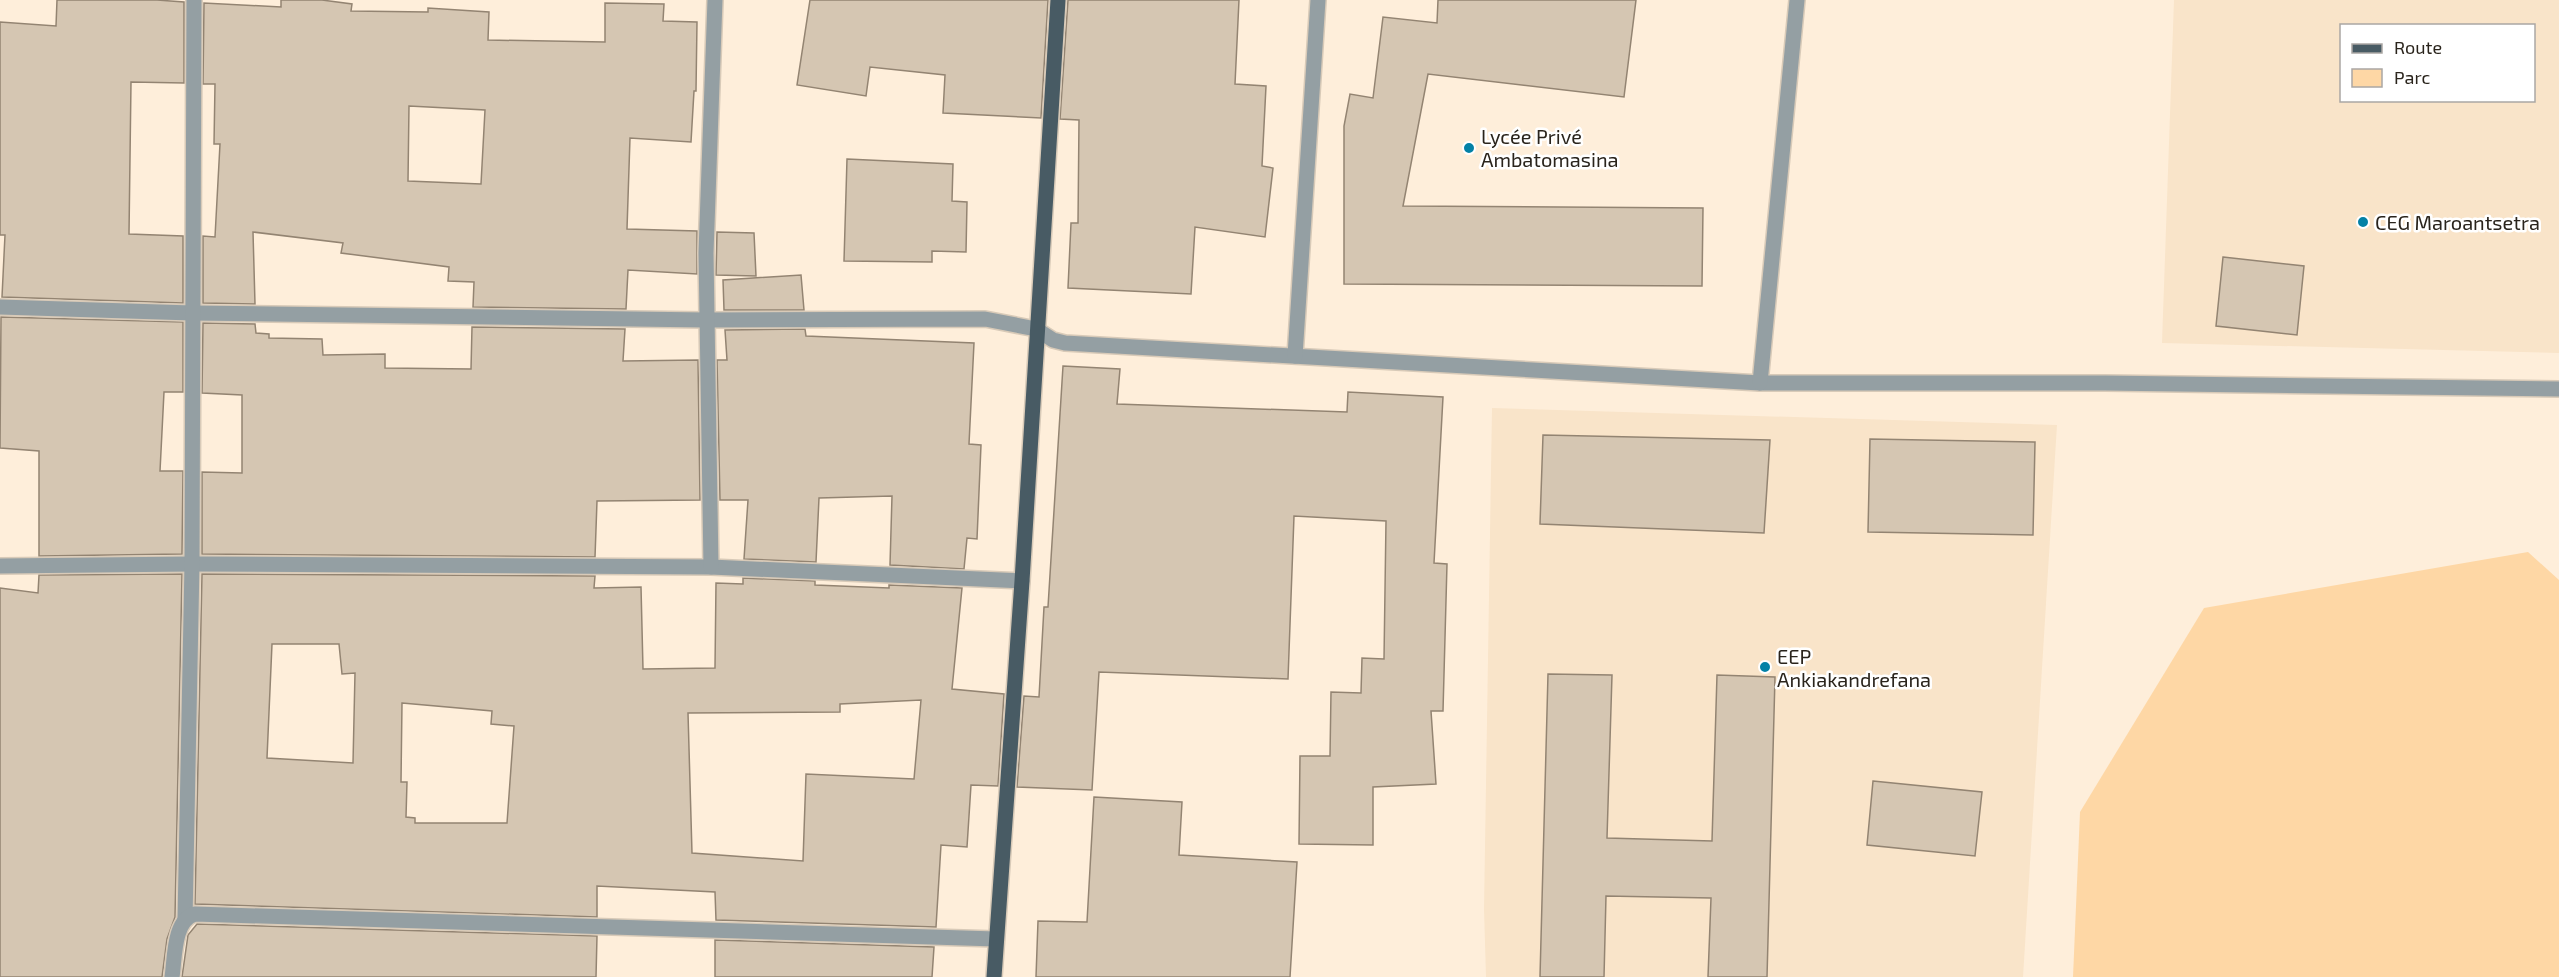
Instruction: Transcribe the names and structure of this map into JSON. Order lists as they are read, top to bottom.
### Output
{
  "places": ["Lycée Privé Ambatomasina", "CEG Maroantsetra", "EEP Ankiakandrefana"],
  "legend": ["Route", "Parc"]
}
